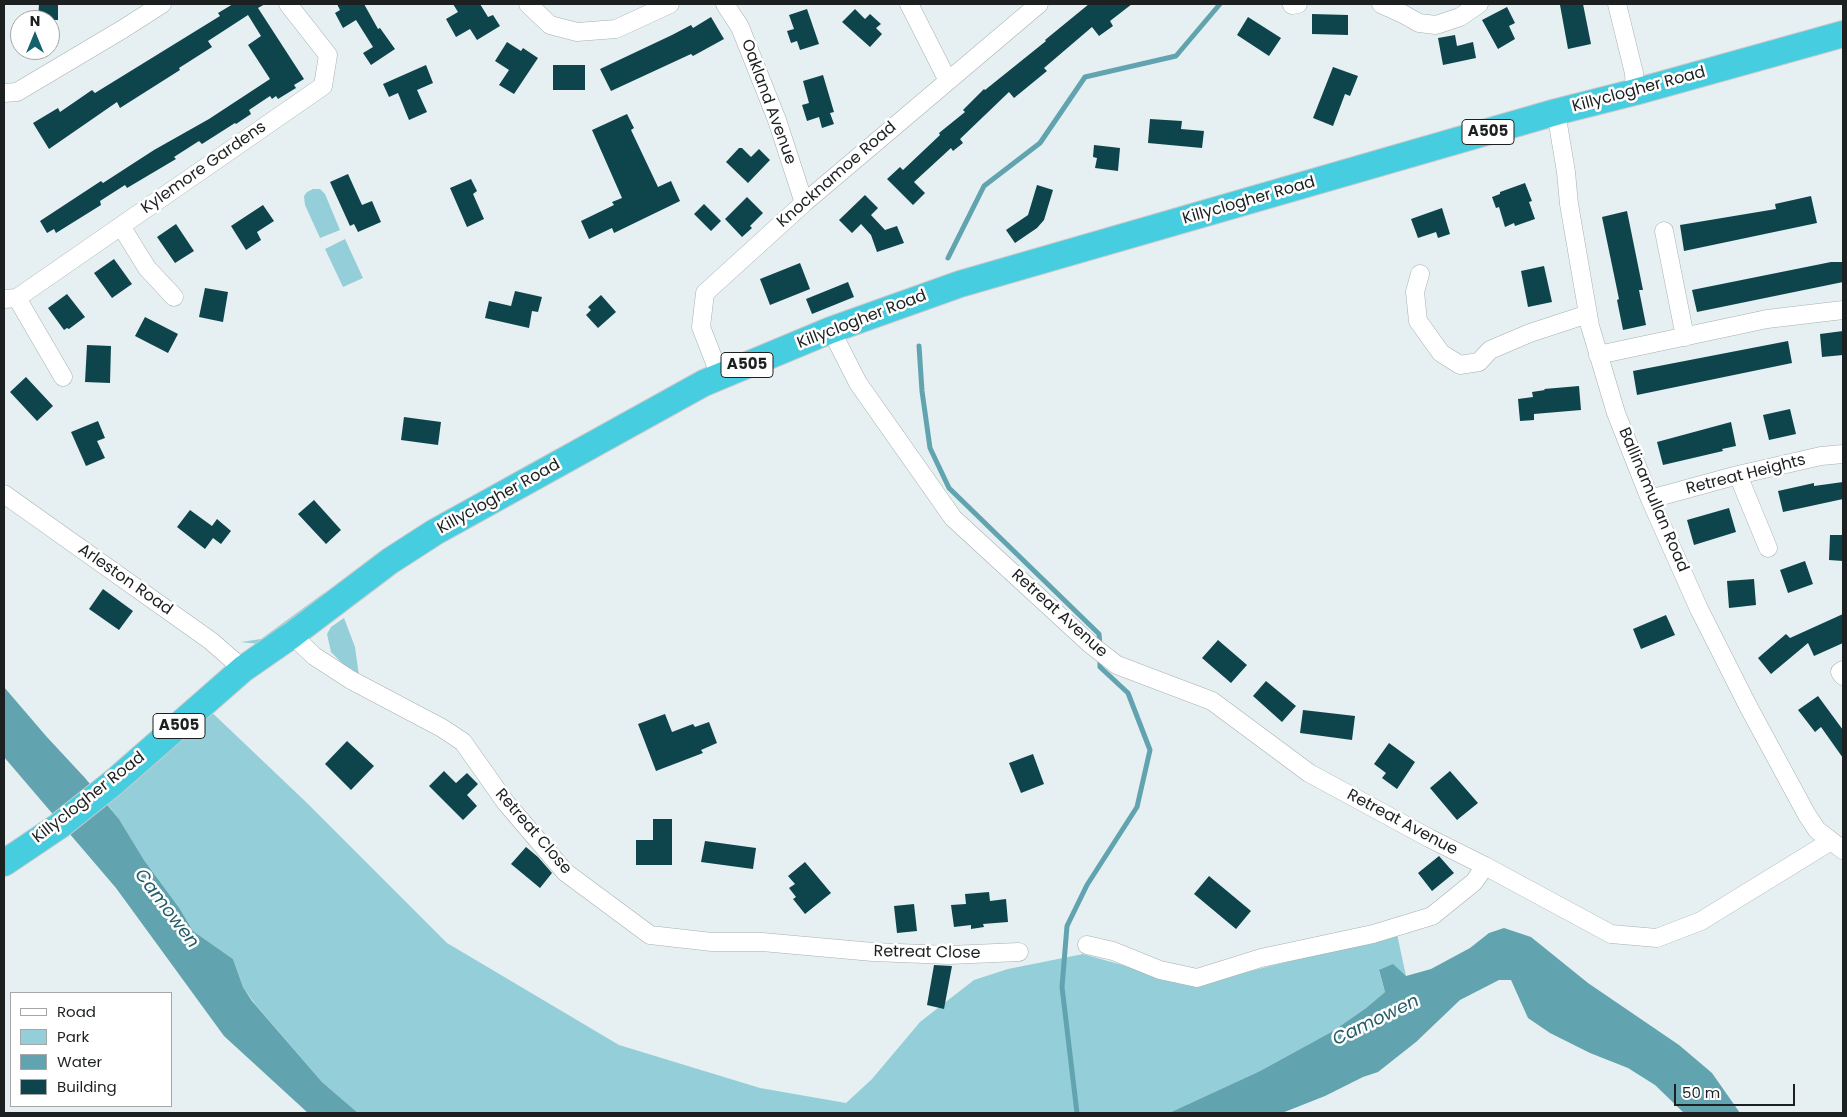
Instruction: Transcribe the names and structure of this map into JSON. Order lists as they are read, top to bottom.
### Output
{
  "streets": {
    "highway": ["Killyclogher Road", "A505"],
    "street": [
      "Oakland Avenue",
      "Kylemore Gardens",
      "Knocknamoe Road",
      "Retreat Heights",
      "Ballinamullan Road",
      "Arleston Road",
      "Retreat Avenue",
      "Retreat Close"
    ]
  },
  "crossings": [
    ["Killyclogher Road", "Knocknamoe Road"],
    ["Killyclogher Road", "Ballinamullan Road"],
    ["Killyclogher Road", "Arleston Road"],
    ["Killyclogher Road", "Retreat Avenue"],
    ["Killyclogher Road", "Retreat Close"],
    ["Oakland Avenue", "Knocknamoe Road"],
    ["Retreat Heights", "Ballinamullan Road"],
    ["Ballinamullan Road", "Retreat Avenue"]
  ],
  "water": ["Camowen"],
  "legend": [
    "Road",
    "Park",
    "Water",
    "Building"
  ],
  "scale_bar": "50 m",
  "north": "top"
}
